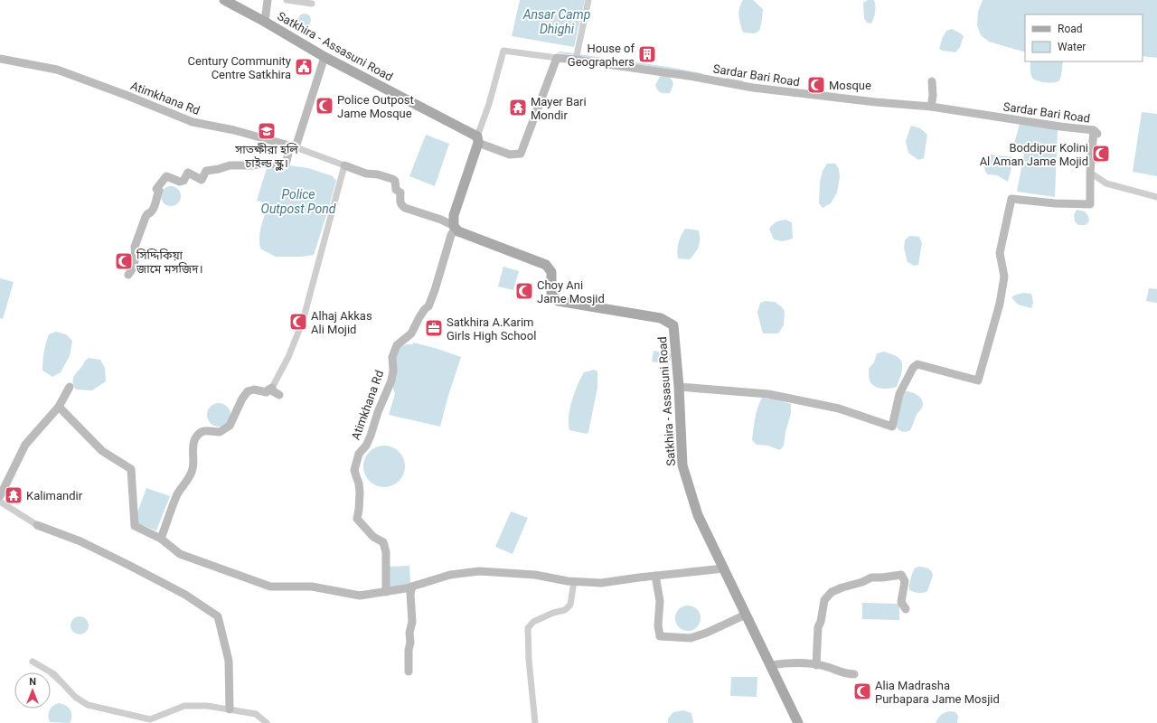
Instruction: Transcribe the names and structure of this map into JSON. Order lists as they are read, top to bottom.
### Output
{
  "streets": {
    "main road": ["Satkhira - Assasuni Road", "Sardar Bari Road", "Atimkhana Rd"]
  },
  "crossings": [
    ["Satkhira - Assasuni Road", "Atimkhana Rd"]
  ],
  "water": ["Ansar Camp Dhighi", "Police Outpost Pond"],
  "places": {
    "building": ["House of Geographers"],
    "public building": ["Century Community Centre Satkhira"],
    "mosque": [
      "Mosque",
      "Police Outpost Jame Mosque",
      "Boddipur Kolini Al Aman Jame Mojid",
      "সিদ্দিকিয়া জামে মসজিদ।",
      "Choy Ani Jame Mosjid",
      "Alhaj Akkas Ali Mojid",
      "Alia Madrasha Purbapara Jame Mosjid"
    ],
    "temple": ["Mayer Bari Mondir", "Kalimandir"],
    "school or university": ["সাতক্ষীরা হলি চাইল্ড স্কুল।"],
    "office": ["Satkhira A.Karim Girls High School"]
  },
  "legend": ["Road", "Water"],
  "north": "top"
}
